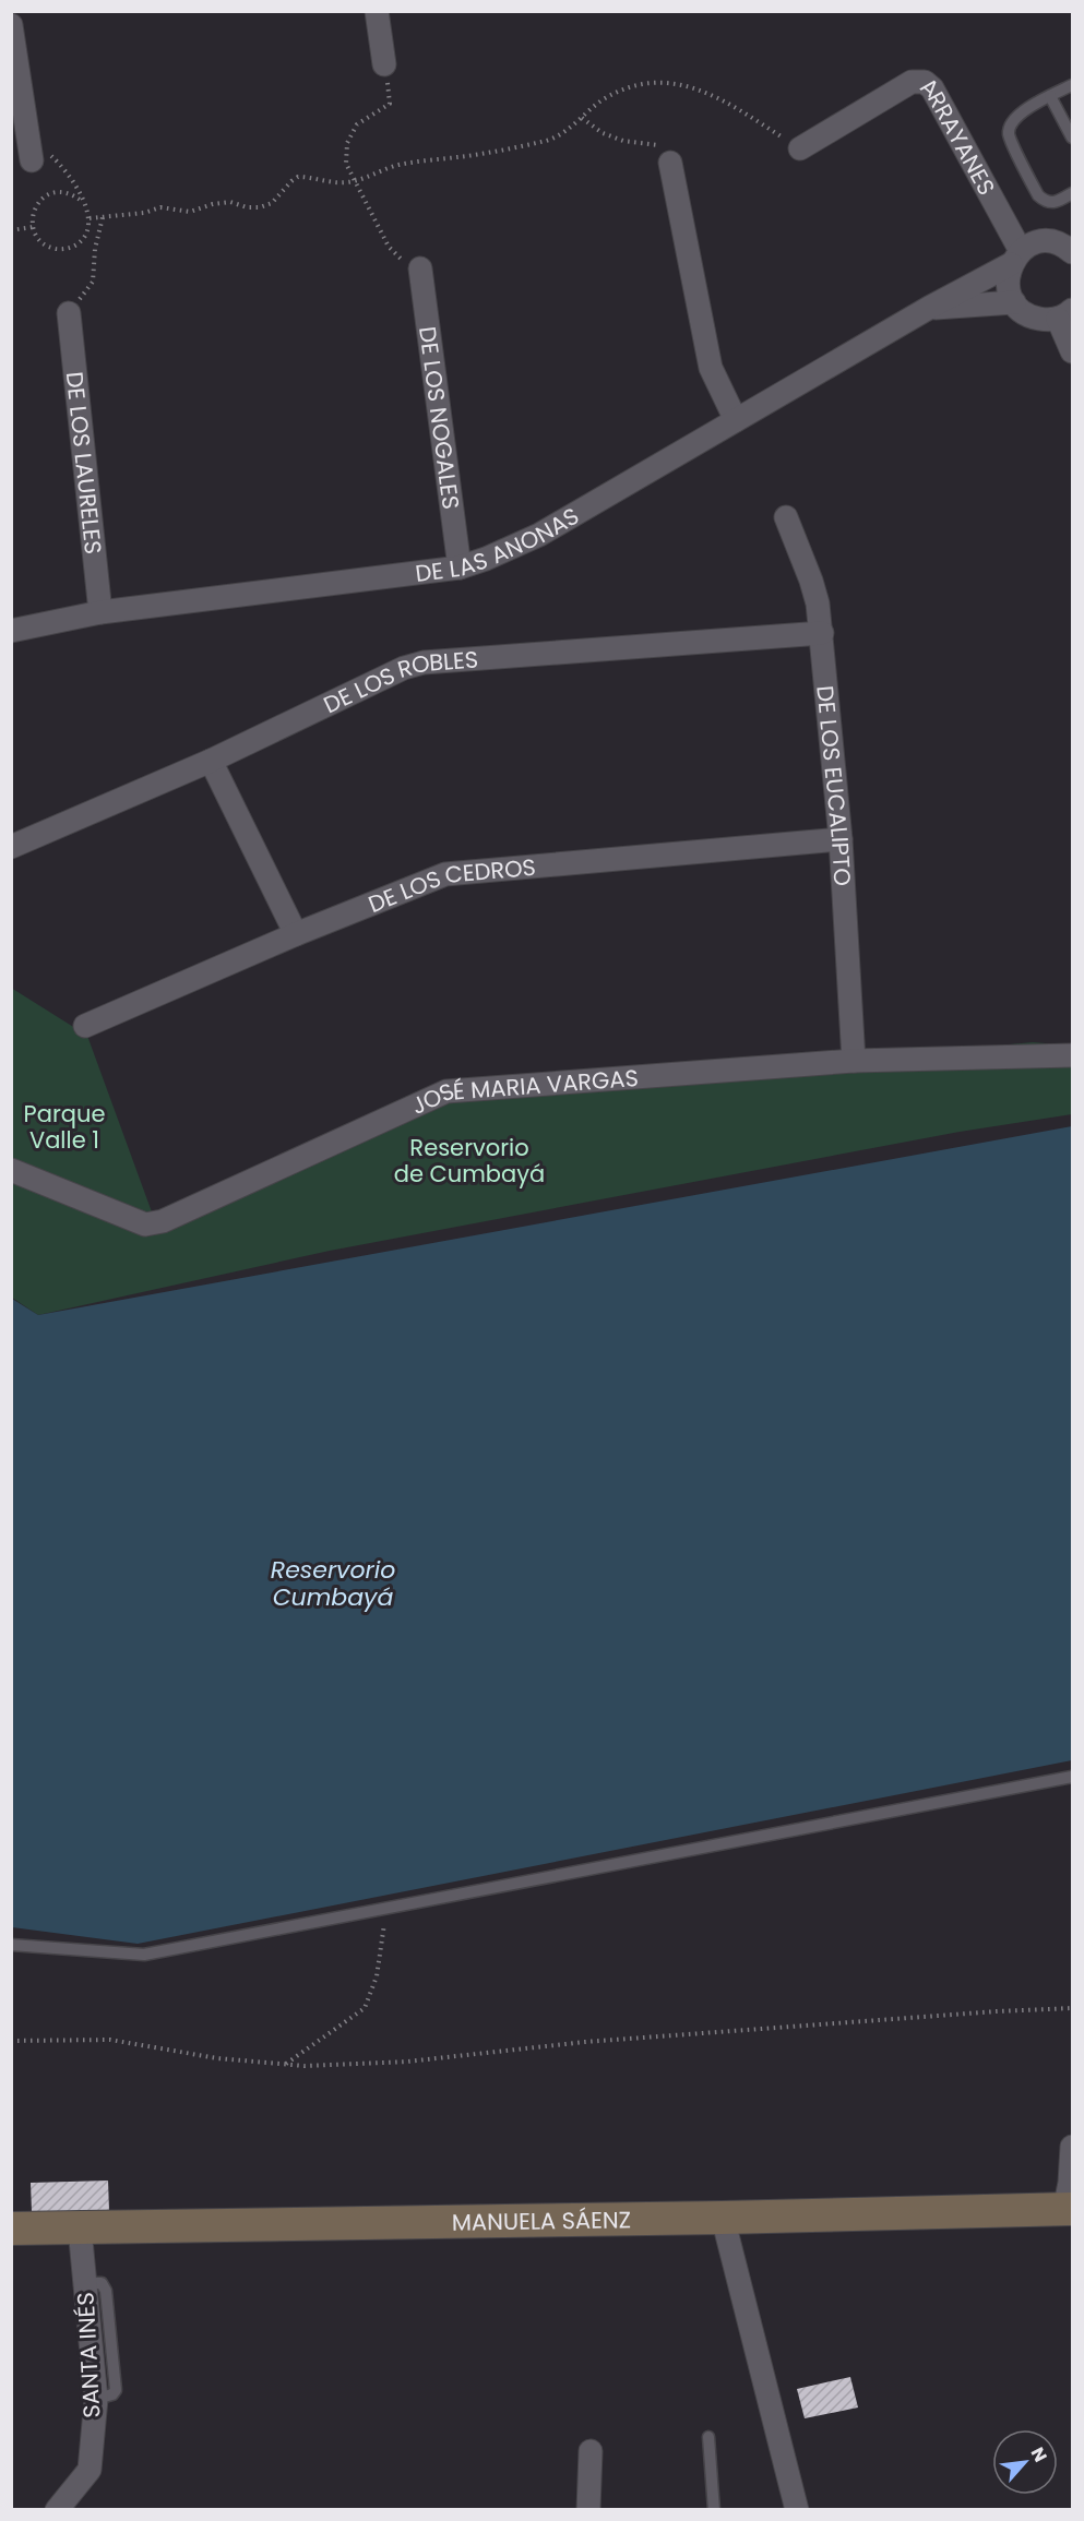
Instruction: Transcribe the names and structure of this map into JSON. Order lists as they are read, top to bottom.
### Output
{
  "streets": {
    "street": [
      "ARRAYANES",
      "DE LOS NOGALES",
      "DE LOS LAURELES",
      "DE LAS ANONAS",
      "DE LOS ROBLES",
      "DE LOS EUCALIPTO",
      "DE LOS CEDROS",
      "JOSÉ MARIA VARGAS",
      "MANUELA SÁENZ",
      "SANTA INÉS"
    ]
  },
  "crossings": [
    ["ARRAYANES", "DE LAS ANONAS"],
    ["DE LOS NOGALES", "DE LAS ANONAS"],
    ["DE LOS LAURELES", "DE LAS ANONAS"],
    ["DE LOS ROBLES", "DE LOS EUCALIPTO"],
    ["DE LOS EUCALIPTO", "DE LOS CEDROS"],
    ["DE LOS EUCALIPTO", "JOSÉ MARIA VARGAS"],
    ["MANUELA SÁENZ", "SANTA INÉS"]
  ],
  "water": ["Reservorio Cumbayá"],
  "parks": ["Parque Valle 1", "Reservorio de Cumbayá"],
  "north": "top right"
}
